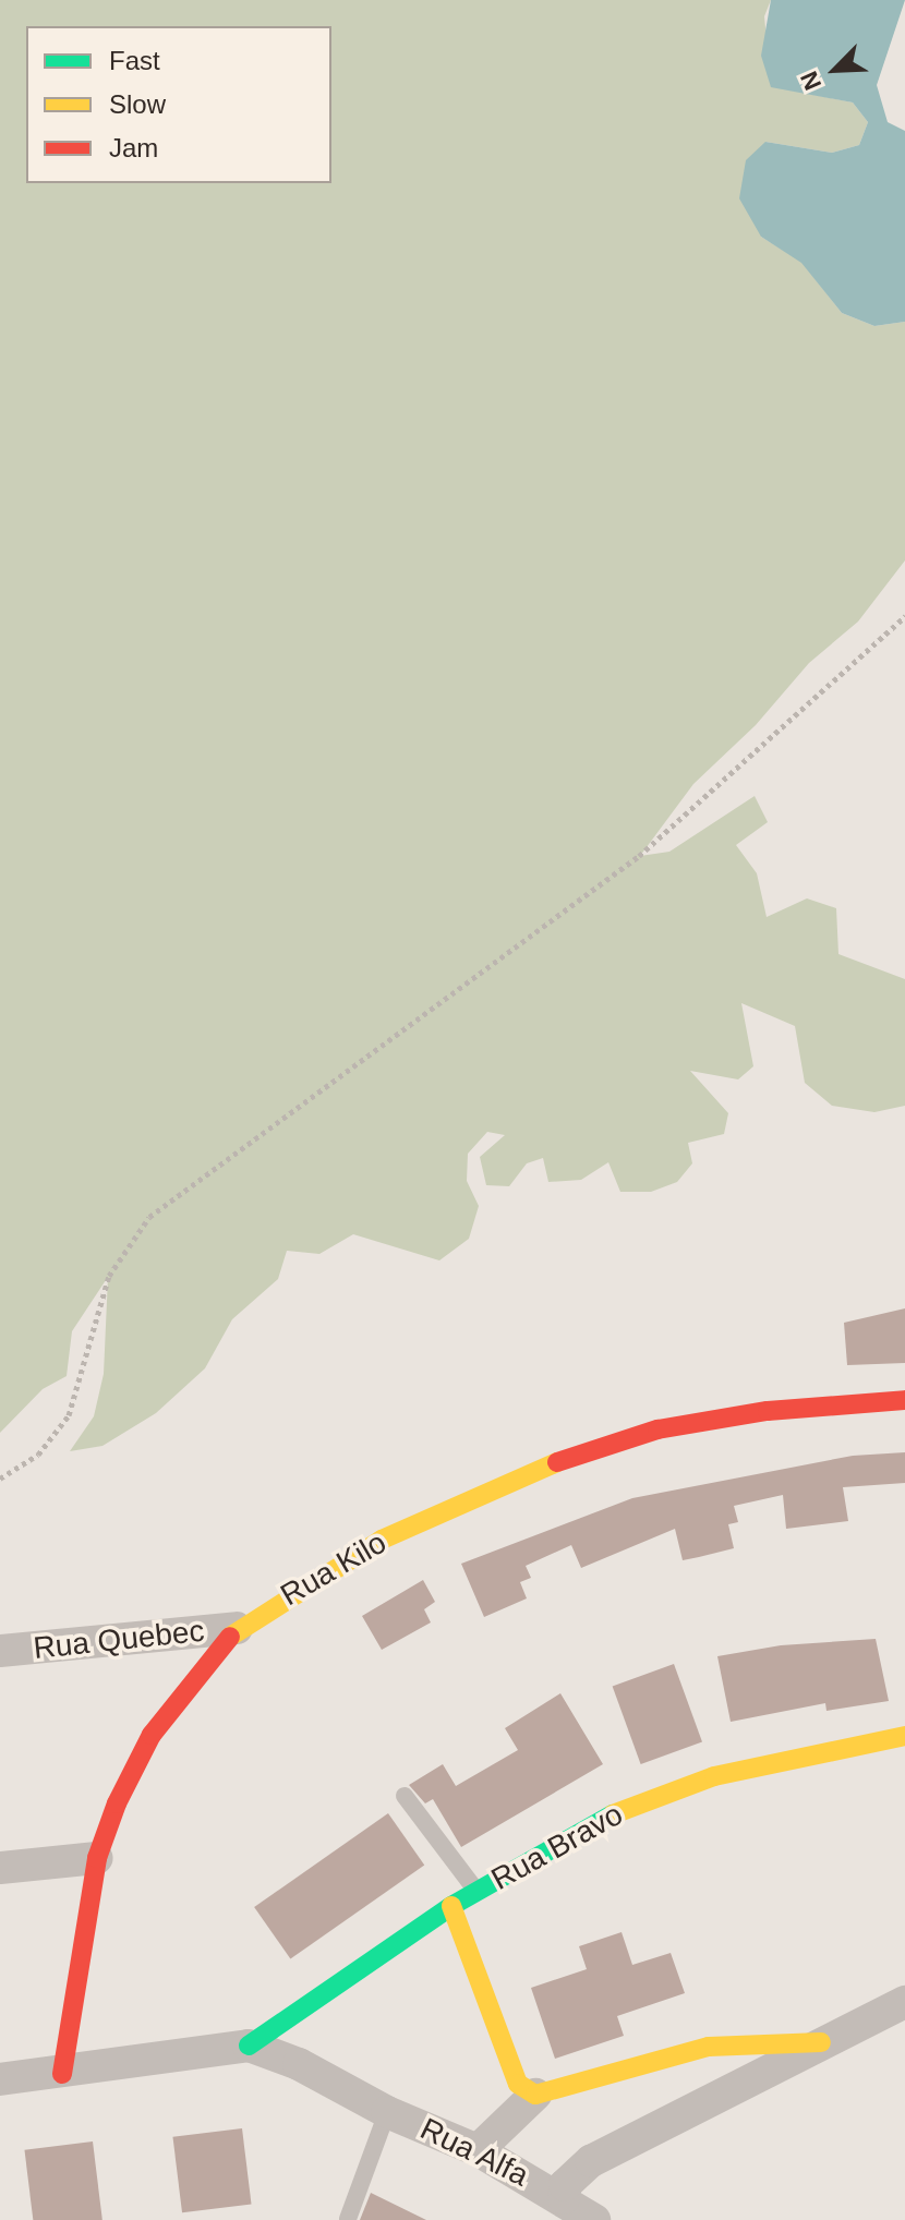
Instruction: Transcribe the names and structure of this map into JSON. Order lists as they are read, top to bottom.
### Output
{
  "streets": {
    "street": [
      "Rua Kilo",
      "Rua Quebec",
      "Rua Bravo",
      "Rua Alfa"
    ]
  },
  "crossings": [
    ["Rua Kilo", "Rua Quebec"],
    ["Rua Kilo", "Rua Alfa"],
    ["Rua Bravo", "Rua Alfa"]
  ],
  "legend": ["Fast", "Slow", "Jam"],
  "north": "bottom left"
}
